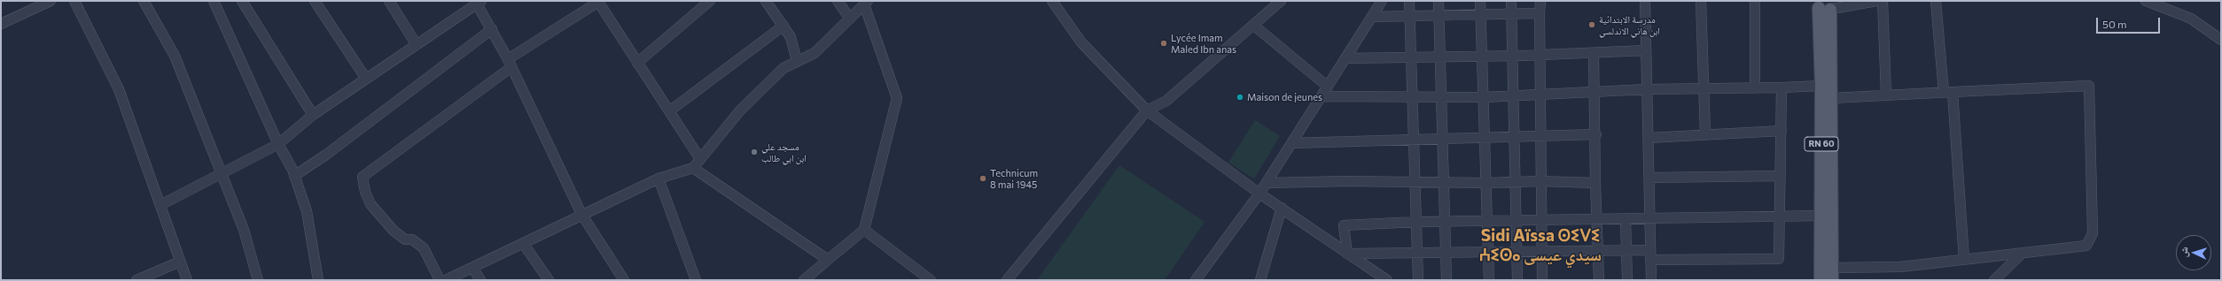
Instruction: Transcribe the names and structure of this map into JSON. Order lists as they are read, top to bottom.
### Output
{
  "streets": {
    "main road": ["RN 60"]
  },
  "districts": ["Sidi Aïssa ⵙⵉⴸⵉ ⵄⵉⵙⴰ سيدي عيسى"],
  "places": [
    "مدرسة الابتدائية ابن هاني الاندلسي",
    "Lycée Imam Maled Ibn anas",
    "Maison de jeunes",
    "مسجد علي ابن ابي طالب",
    "Technicum 8 mai 1945"
  ],
  "scale_bar": "50 m",
  "north": "left"
}
